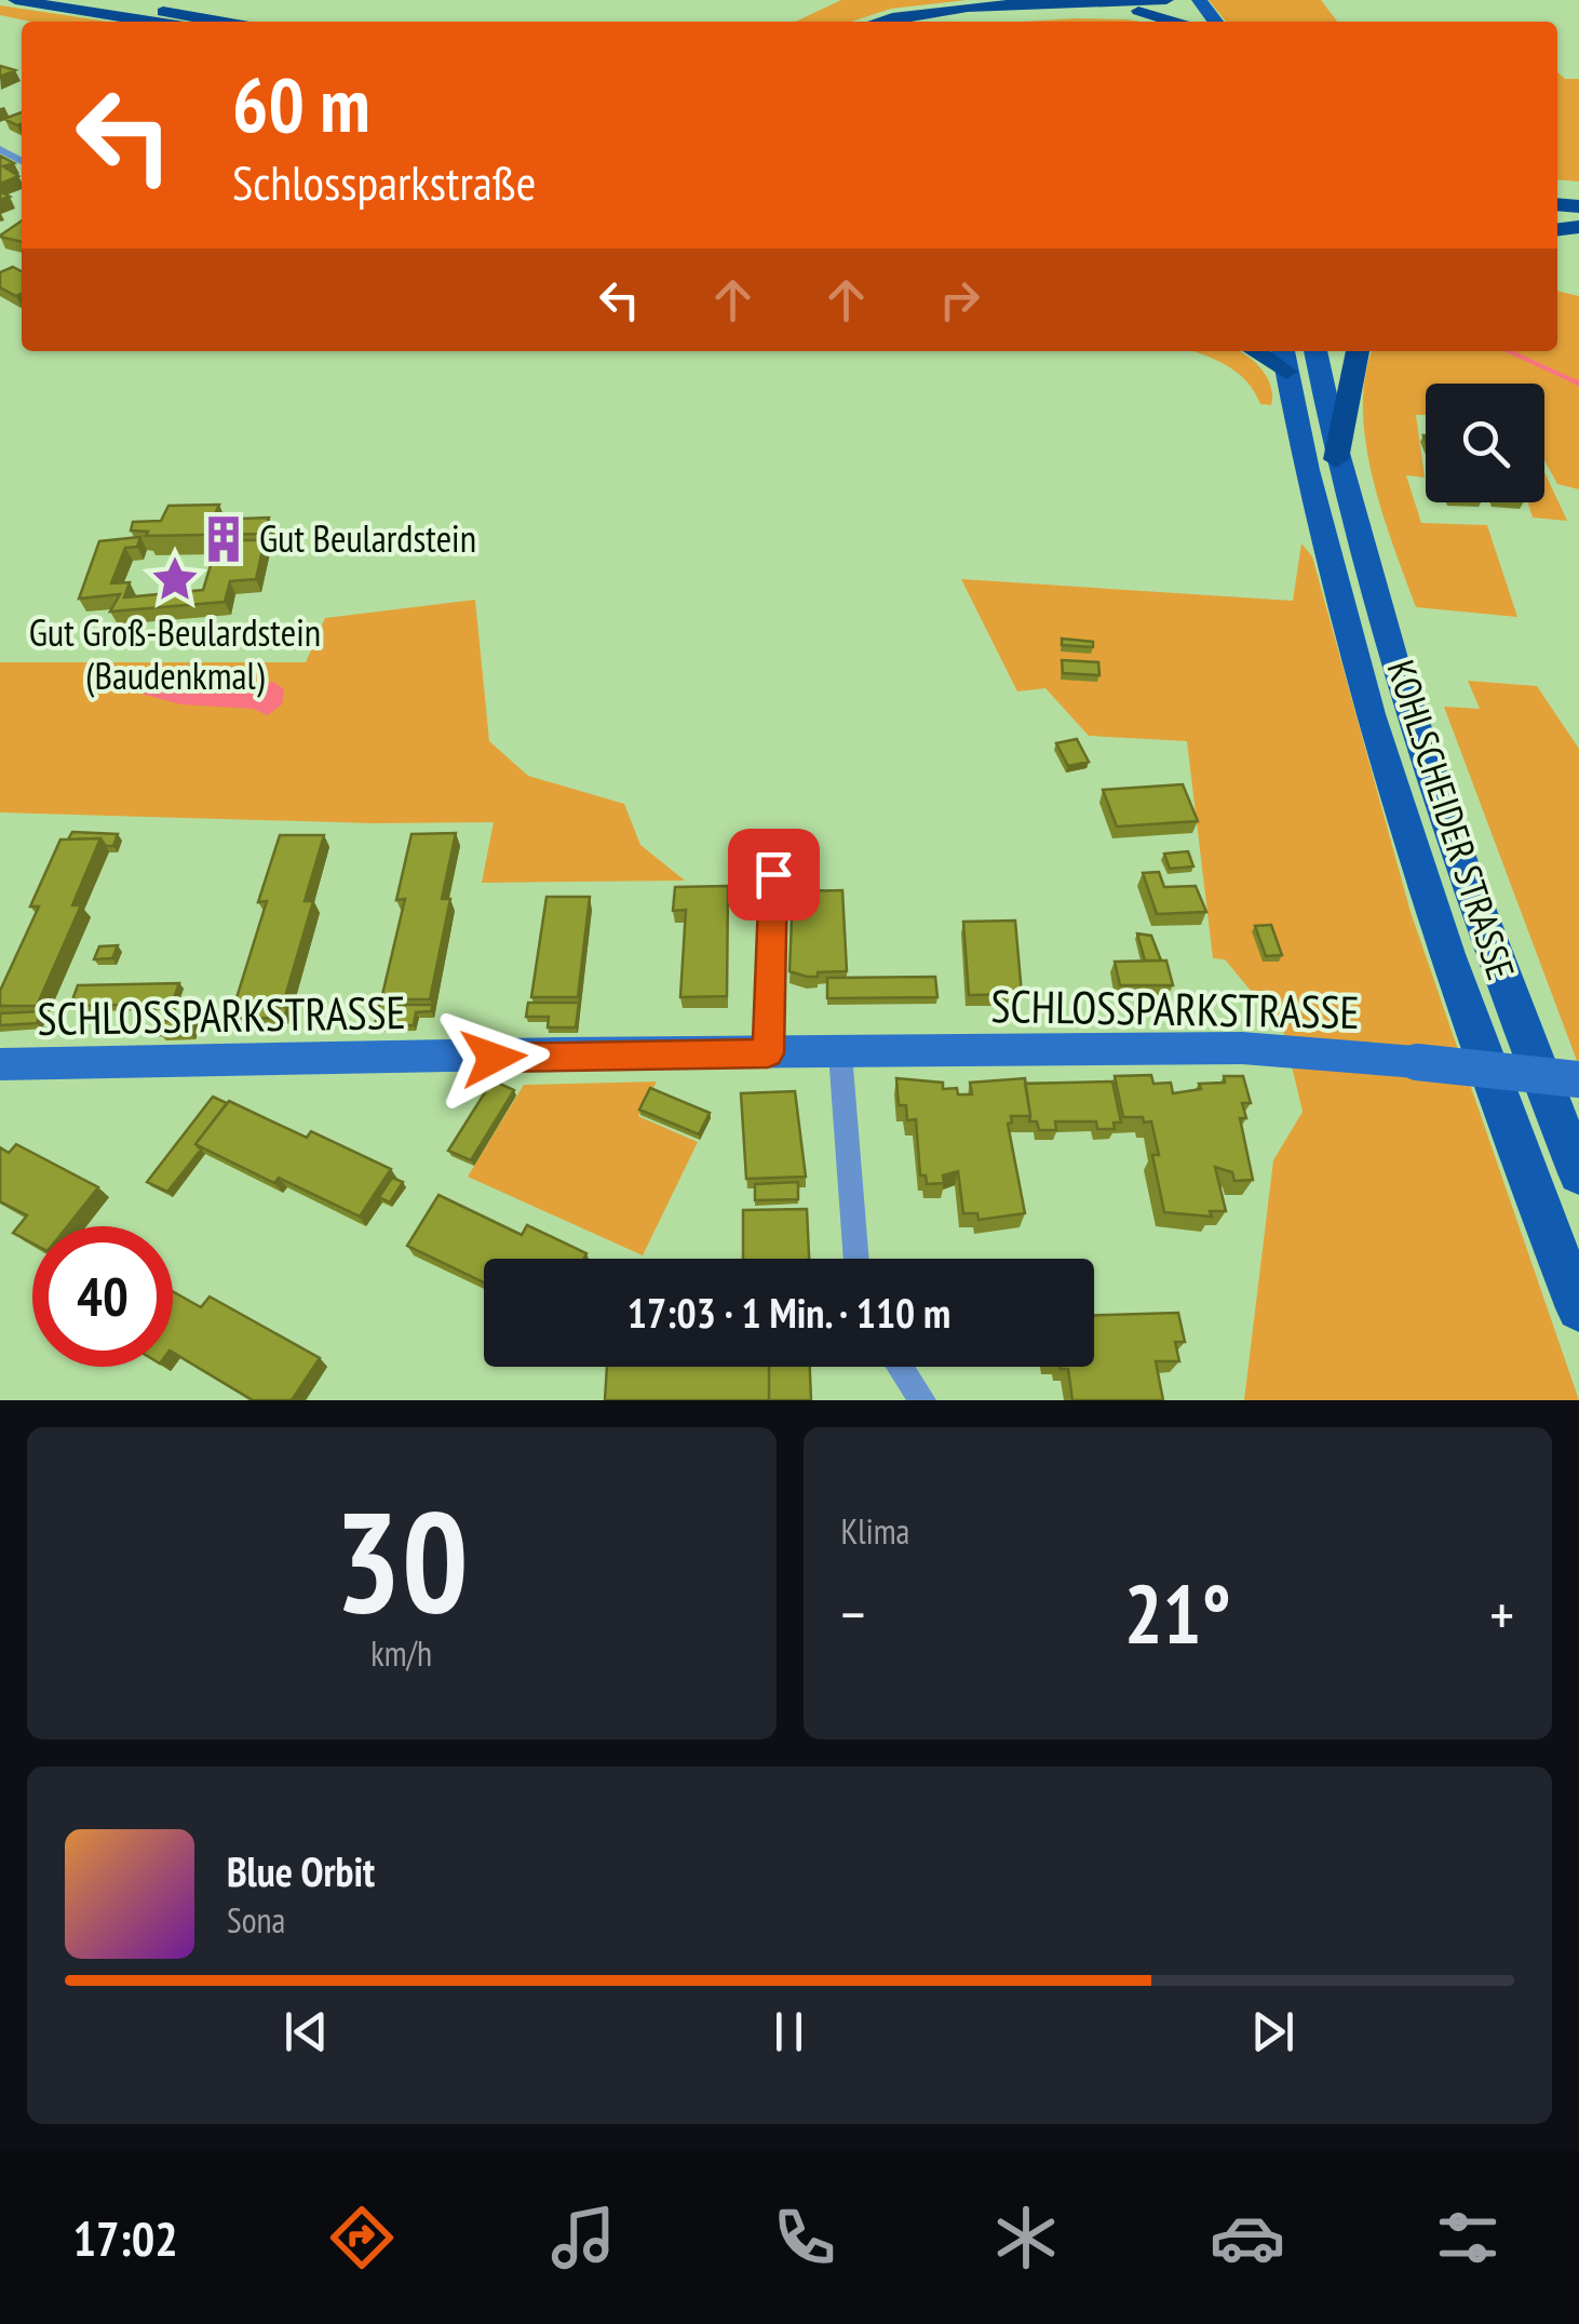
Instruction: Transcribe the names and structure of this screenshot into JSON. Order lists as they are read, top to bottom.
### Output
{
  "streets": {
    "main road": ["KOHLSCHEIDER STRASSE"],
    "street": ["SCHLOSSPARKSTRASSE"]
  },
  "places": {
    "building": ["Gut Beulardstein"],
    "place": ["Gut Groß-Beulardstein (Baudenkmal)"]
  },
  "page": {
    "turn": ["60 m", "Schlossparkstraße"],
    "limit": "40",
    "trip": "17:03 · 1 Min. · 110 m",
    "tile": [
      ["30", "km/h"],
      "Klima"
    ],
    "heat": ["−", "21°", "+"],
    "song": ["Blue Orbit", "Sona"],
    "tabs": "17:02"
  }
}
